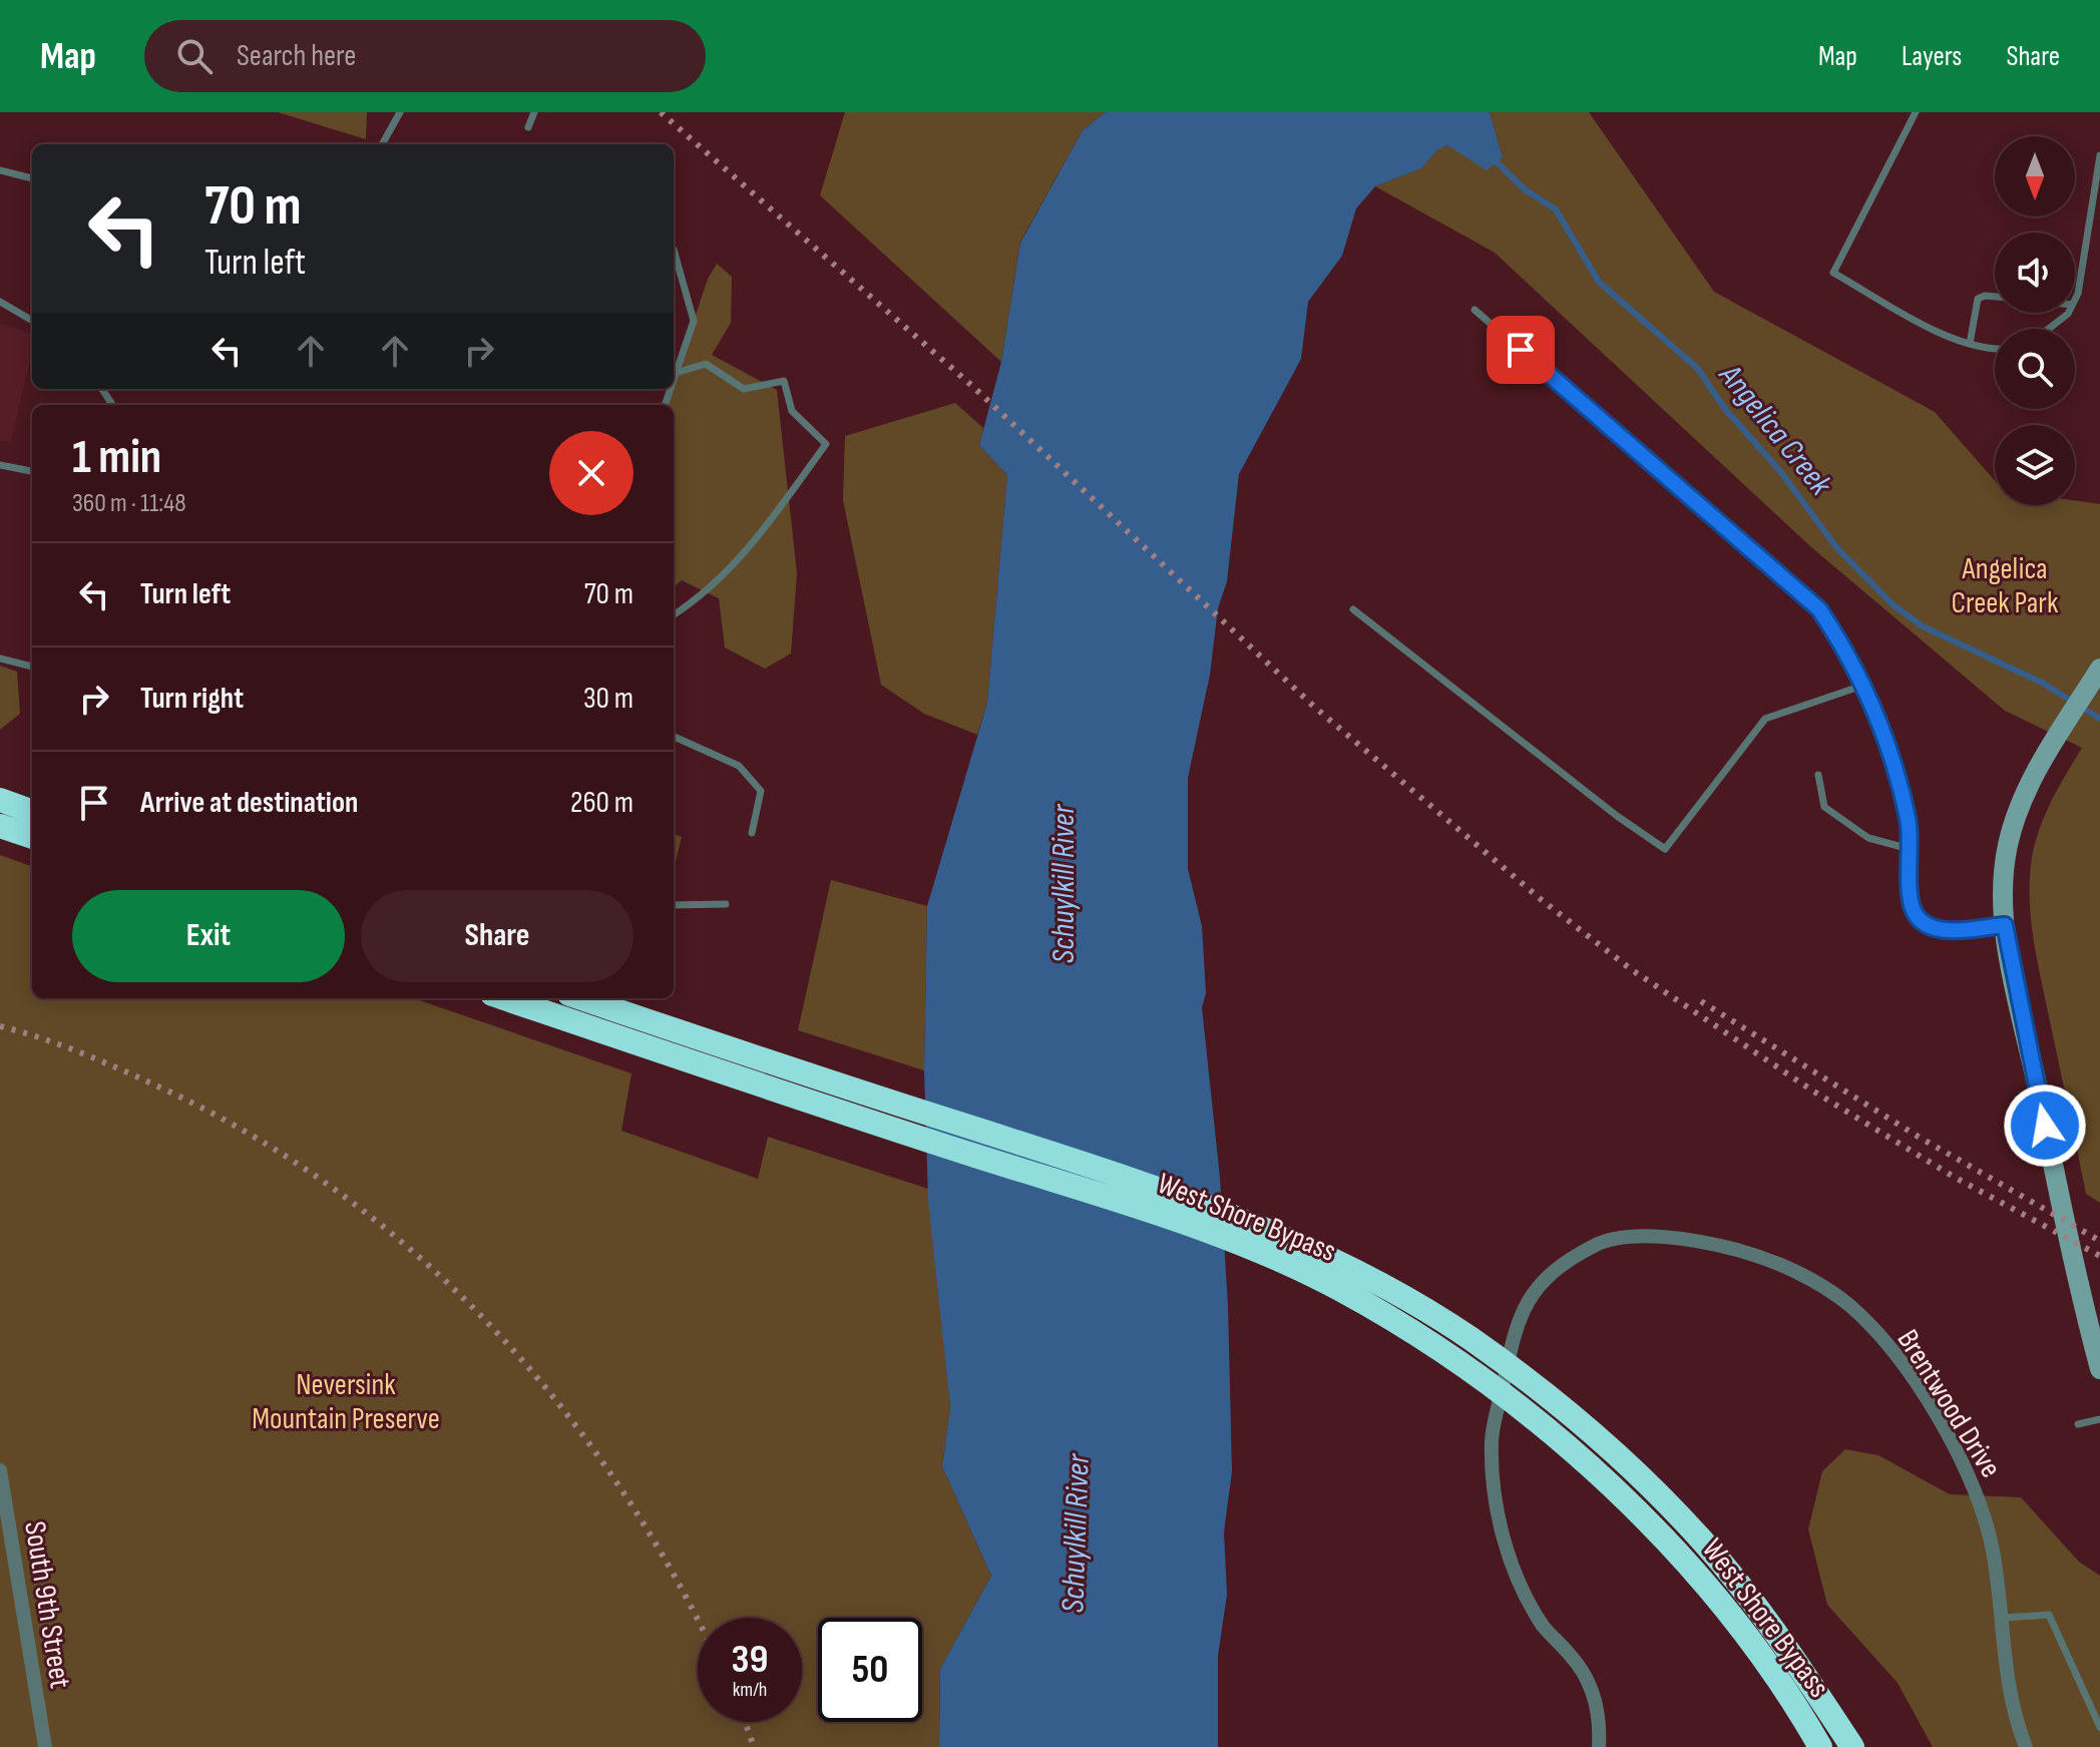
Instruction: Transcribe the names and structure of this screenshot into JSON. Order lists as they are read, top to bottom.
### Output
{
  "streets": {
    "highway": ["West Shore Bypass"],
    "street": ["Brentwood Drive", "South 9th Street"]
  },
  "water": ["Angelica Creek", "Schuylkill River"],
  "parks": ["Angelica Creek Park", "Neversink Mountain Preserve"],
  "north": "bottom",
  "page": {
    "header": "Map",
    "search": "Search here",
    "nav": ["Map", "Layers", "Share"],
    "turn": ["70 m", "Turn left"],
    "heading": ["1 min", "360 m · 11:48"],
    "list": [
      {
        "name": "Turn left",
        "value": "70 m"
      },
      {
        "name": "Turn right",
        "value": "30 m"
      },
      {
        "name": "Arrive at destination",
        "value": "260 m"
      }
    ],
    "buttons": ["Exit", "Share"],
    "speed": "39 km/h",
    "limit": "50"
  }
}
